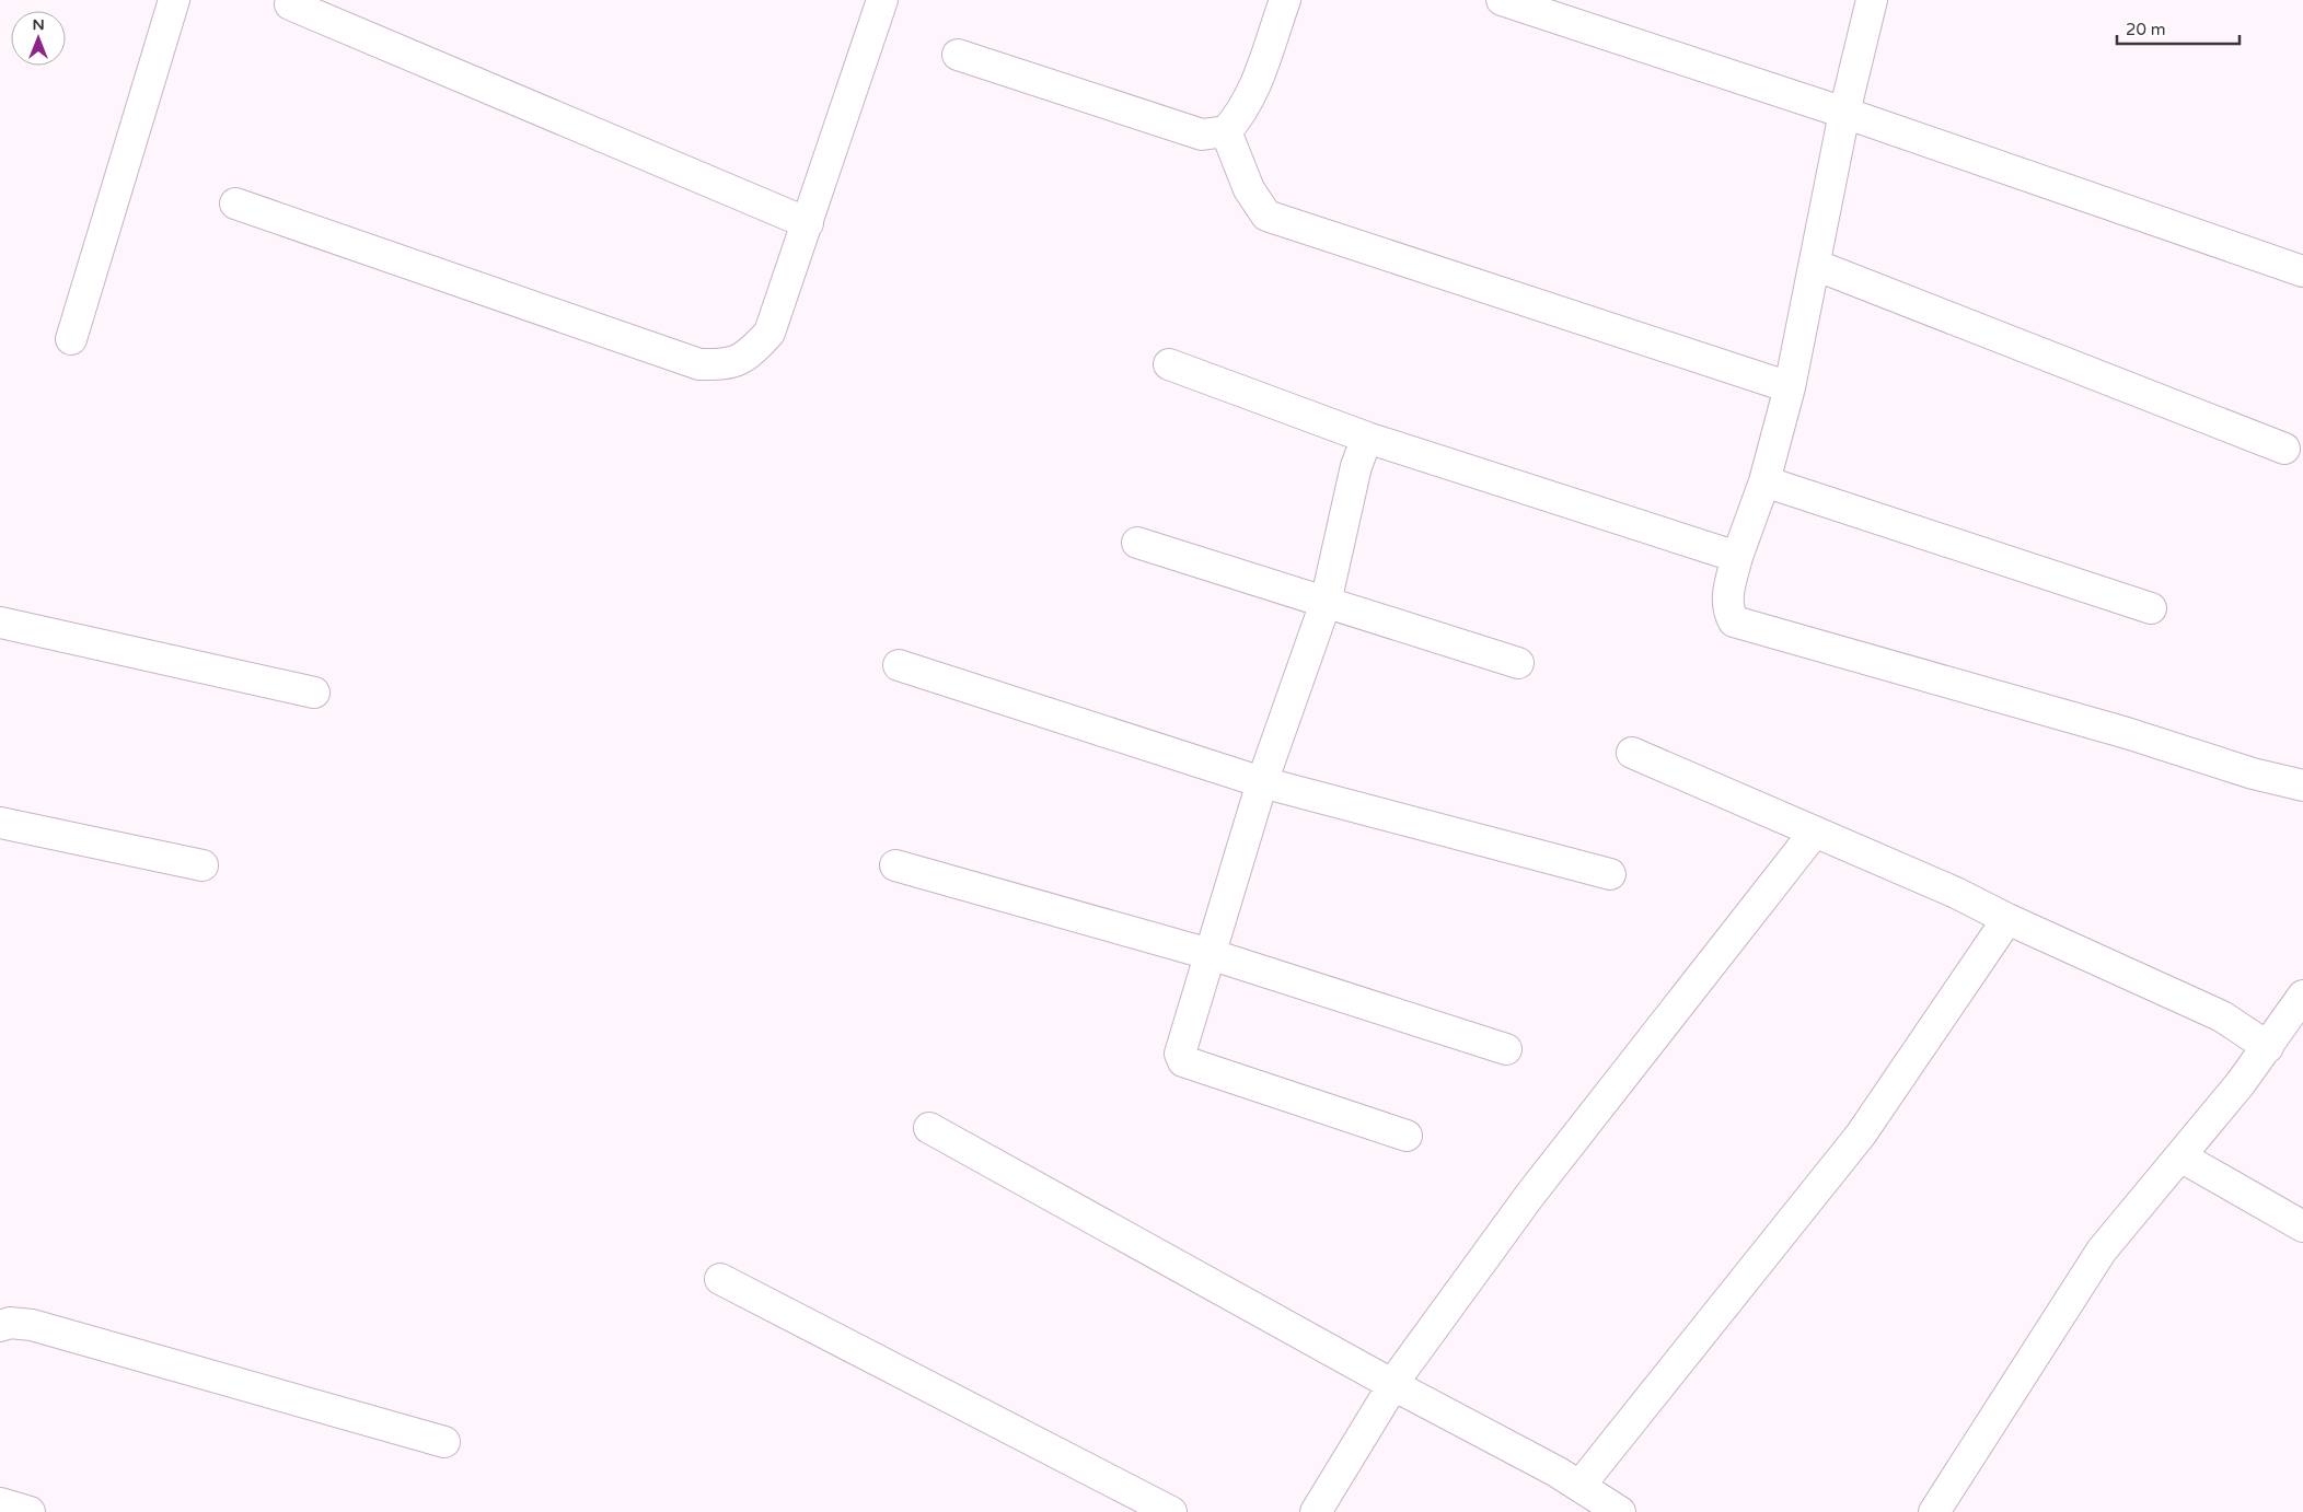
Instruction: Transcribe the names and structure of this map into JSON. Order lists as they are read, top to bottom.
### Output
{
  "scale_bar": "20 m",
  "north": "top"
}
